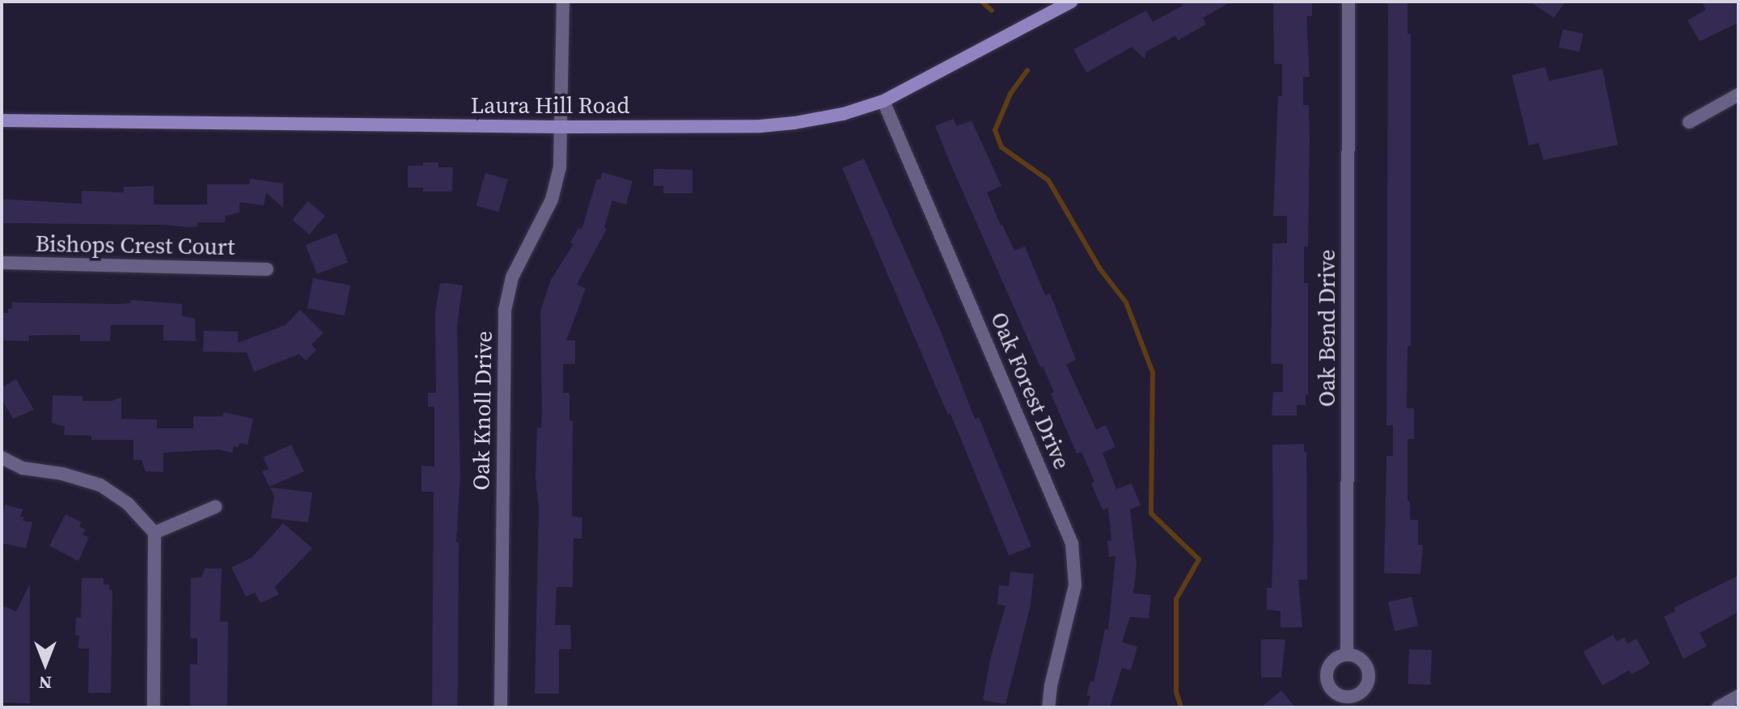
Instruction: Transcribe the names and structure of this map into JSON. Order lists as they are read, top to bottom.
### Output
{
  "streets": {
    "main road": ["Laura Hill Road"],
    "street": [
      "Bishops Crest Court",
      "Oak Bend Drive",
      "Oak Forest Drive",
      "Oak Knoll Drive"
    ]
  },
  "crossings": [
    ["Laura Hill Road", "Oak Forest Drive"],
    ["Laura Hill Road", "Oak Knoll Drive"]
  ],
  "north": "bottom"
}
